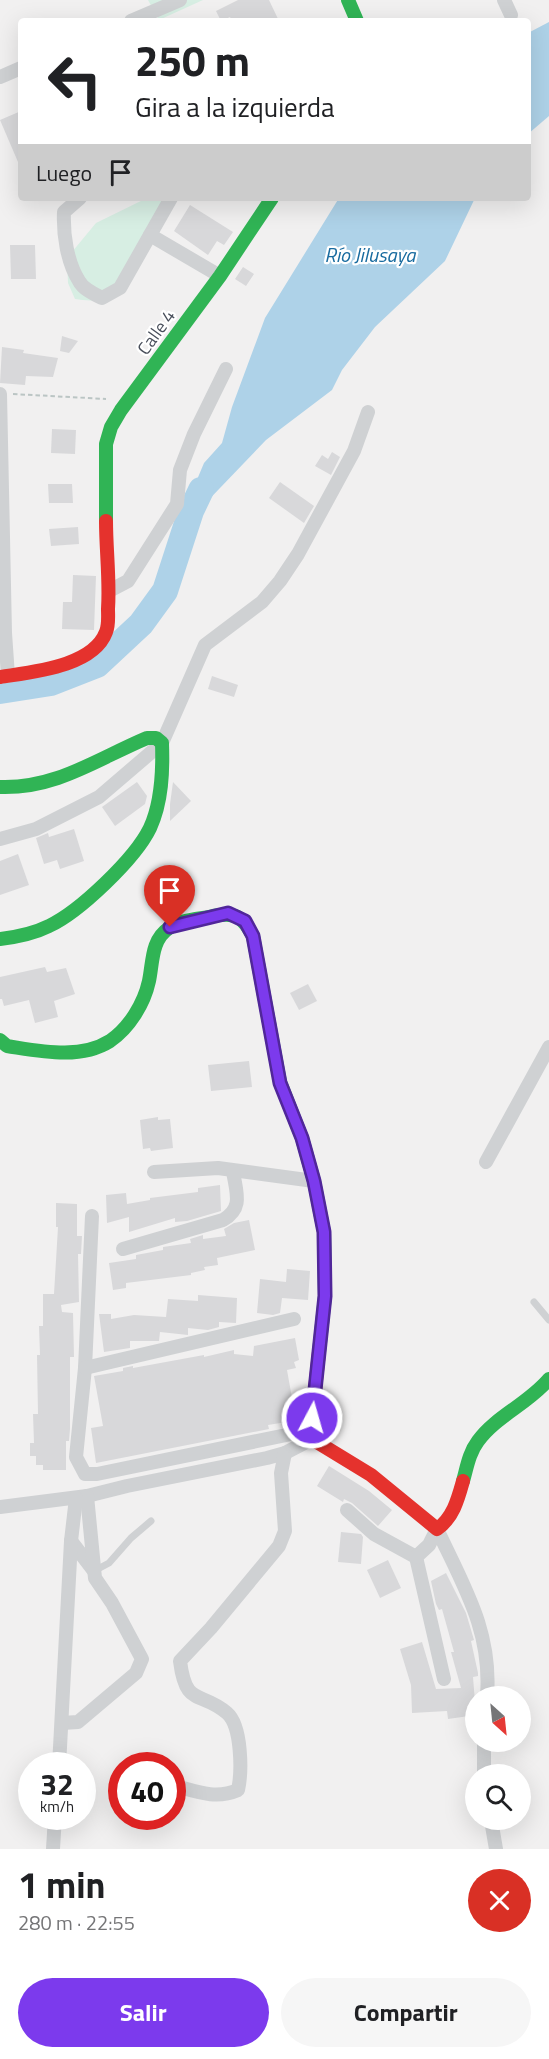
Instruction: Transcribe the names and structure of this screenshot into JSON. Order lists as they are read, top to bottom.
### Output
{
  "streets": {
    "street": ["Calle 4"]
  },
  "water": ["Río Jilusaya"],
  "north": "bottom right",
  "page": {
    "turn": ["250 m", "Gira a la izquierda"],
    "then": "Luego",
    "speed": "32 km/h",
    "limit": "40",
    "heading": ["1 min", "280 m · 22:55"],
    "buttons": ["Salir", "Compartir"]
  }
}
